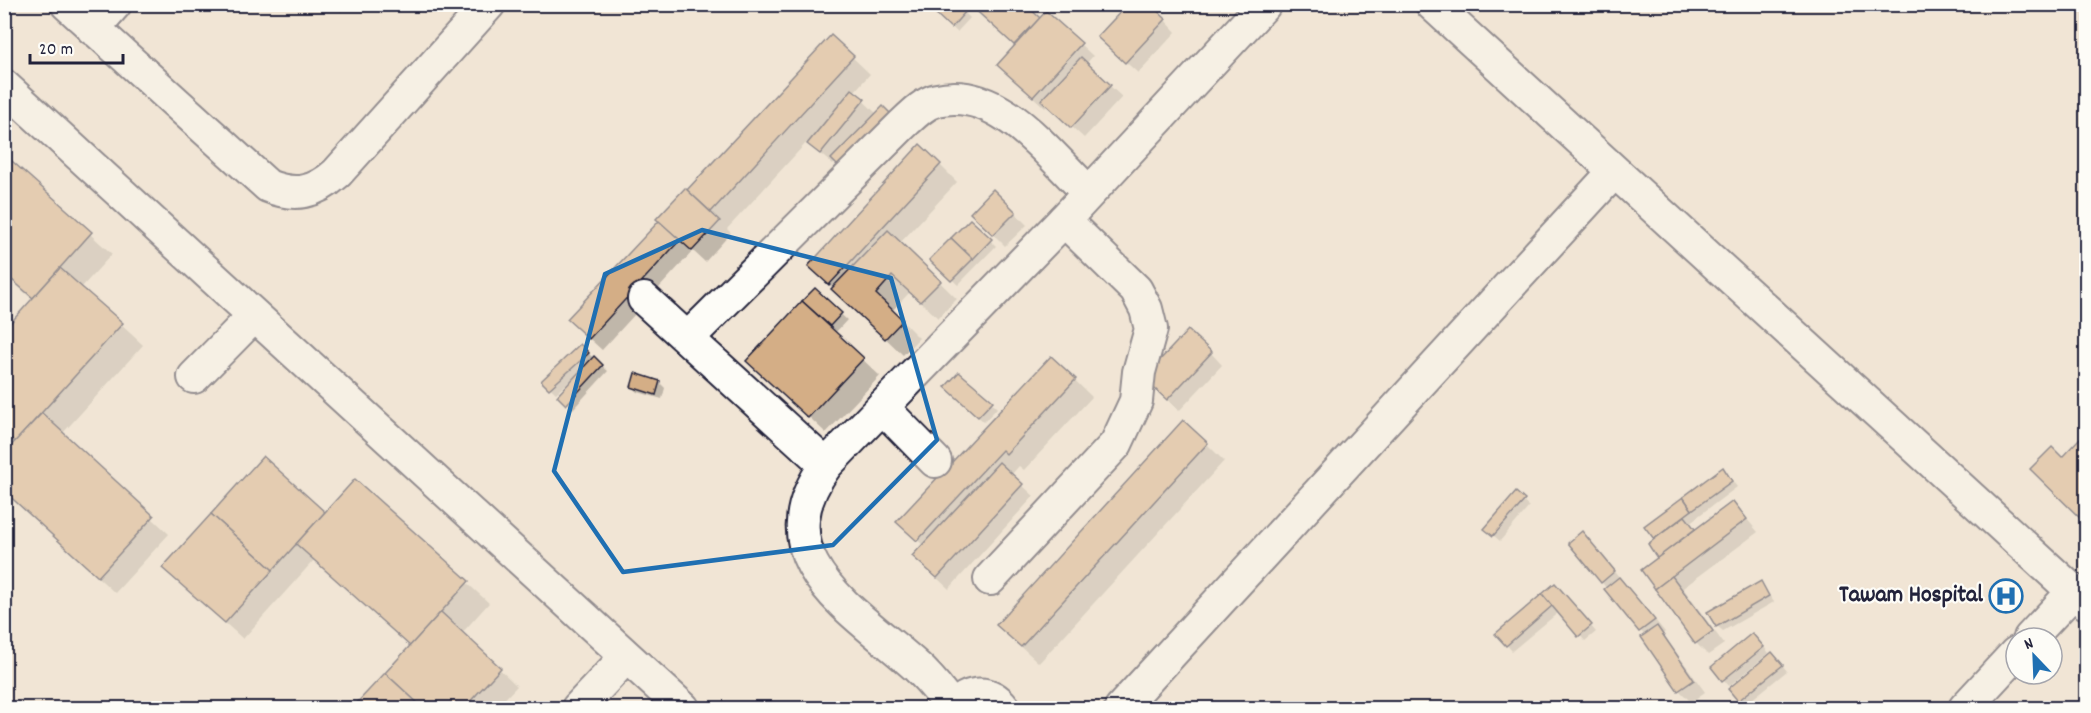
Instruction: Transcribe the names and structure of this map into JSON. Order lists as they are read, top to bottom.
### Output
{
  "places": {
    "hospital": ["Tawam Hospital"]
  },
  "scale_bar": "20 m",
  "north": "top left"
}
